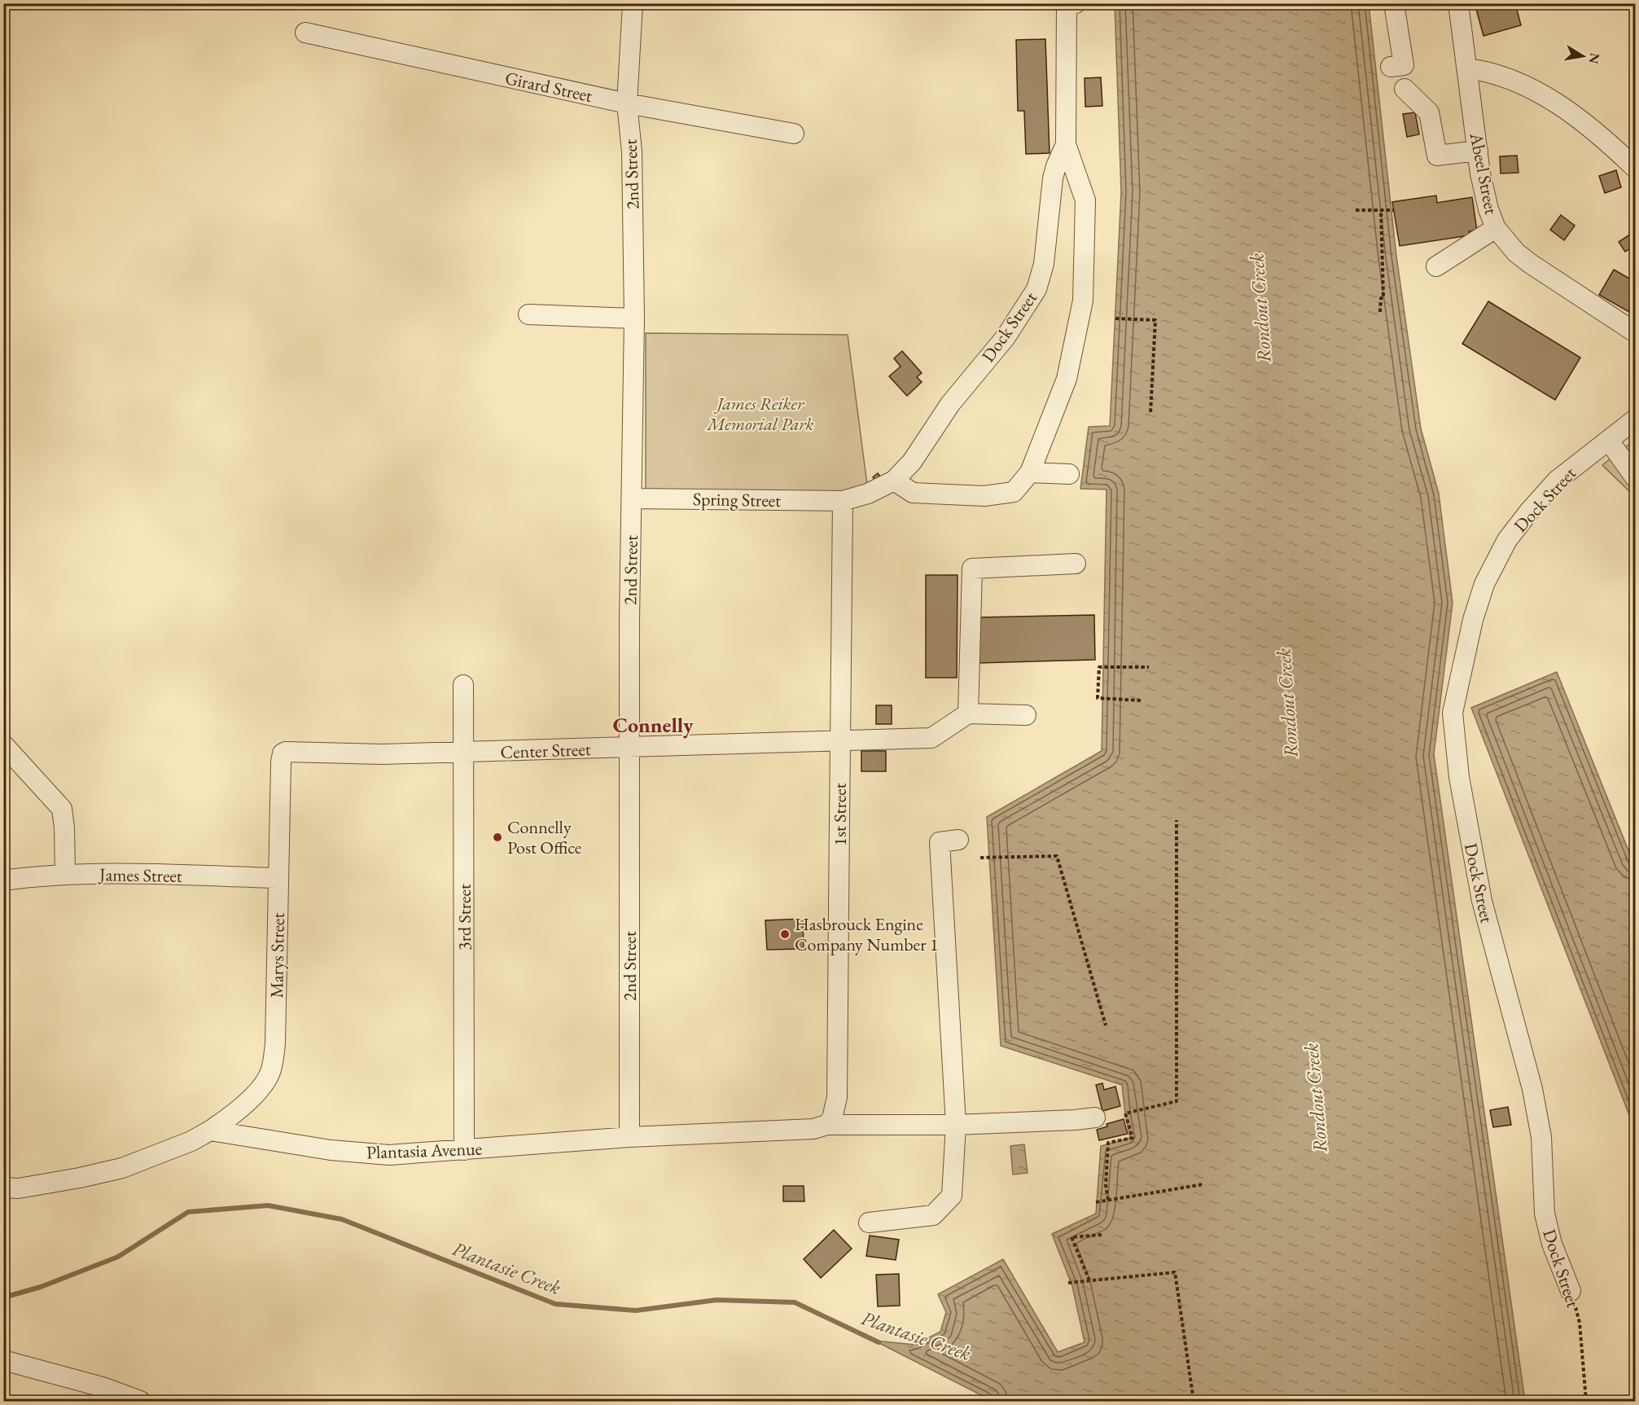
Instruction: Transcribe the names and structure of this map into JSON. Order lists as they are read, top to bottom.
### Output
{
  "streets": {
    "street": [
      "Girard Street",
      "Abeel Street",
      "2nd Street",
      "Dock Street",
      "Spring Street",
      "Center Street",
      "1st Street",
      "James Street",
      "3rd Street",
      "Marys Street",
      "Plantasia Avenue"
    ]
  },
  "crossings": [
    ["Girard Street", "2nd Street"],
    ["2nd Street", "Spring Street"],
    ["2nd Street", "Center Street"],
    ["2nd Street", "Plantasia Avenue"],
    ["Dock Street", "Spring Street"],
    ["Dock Street", "1st Street"],
    ["Spring Street", "1st Street"],
    ["Center Street", "1st Street"],
    ["Center Street", "3rd Street"],
    ["Center Street", "Marys Street"],
    ["1st Street", "Plantasia Avenue"],
    ["James Street", "Marys Street"],
    ["3rd Street", "Plantasia Avenue"],
    ["Marys Street", "Plantasia Avenue"]
  ],
  "districts": ["Connelly"],
  "water": ["Rondout Creek", "Plantasie Creek"],
  "parks": ["James Reiker Memorial Park"],
  "places": ["Connelly Post Office", "Hasbrouck Engine Company Number 1"],
  "north": "right"
}
